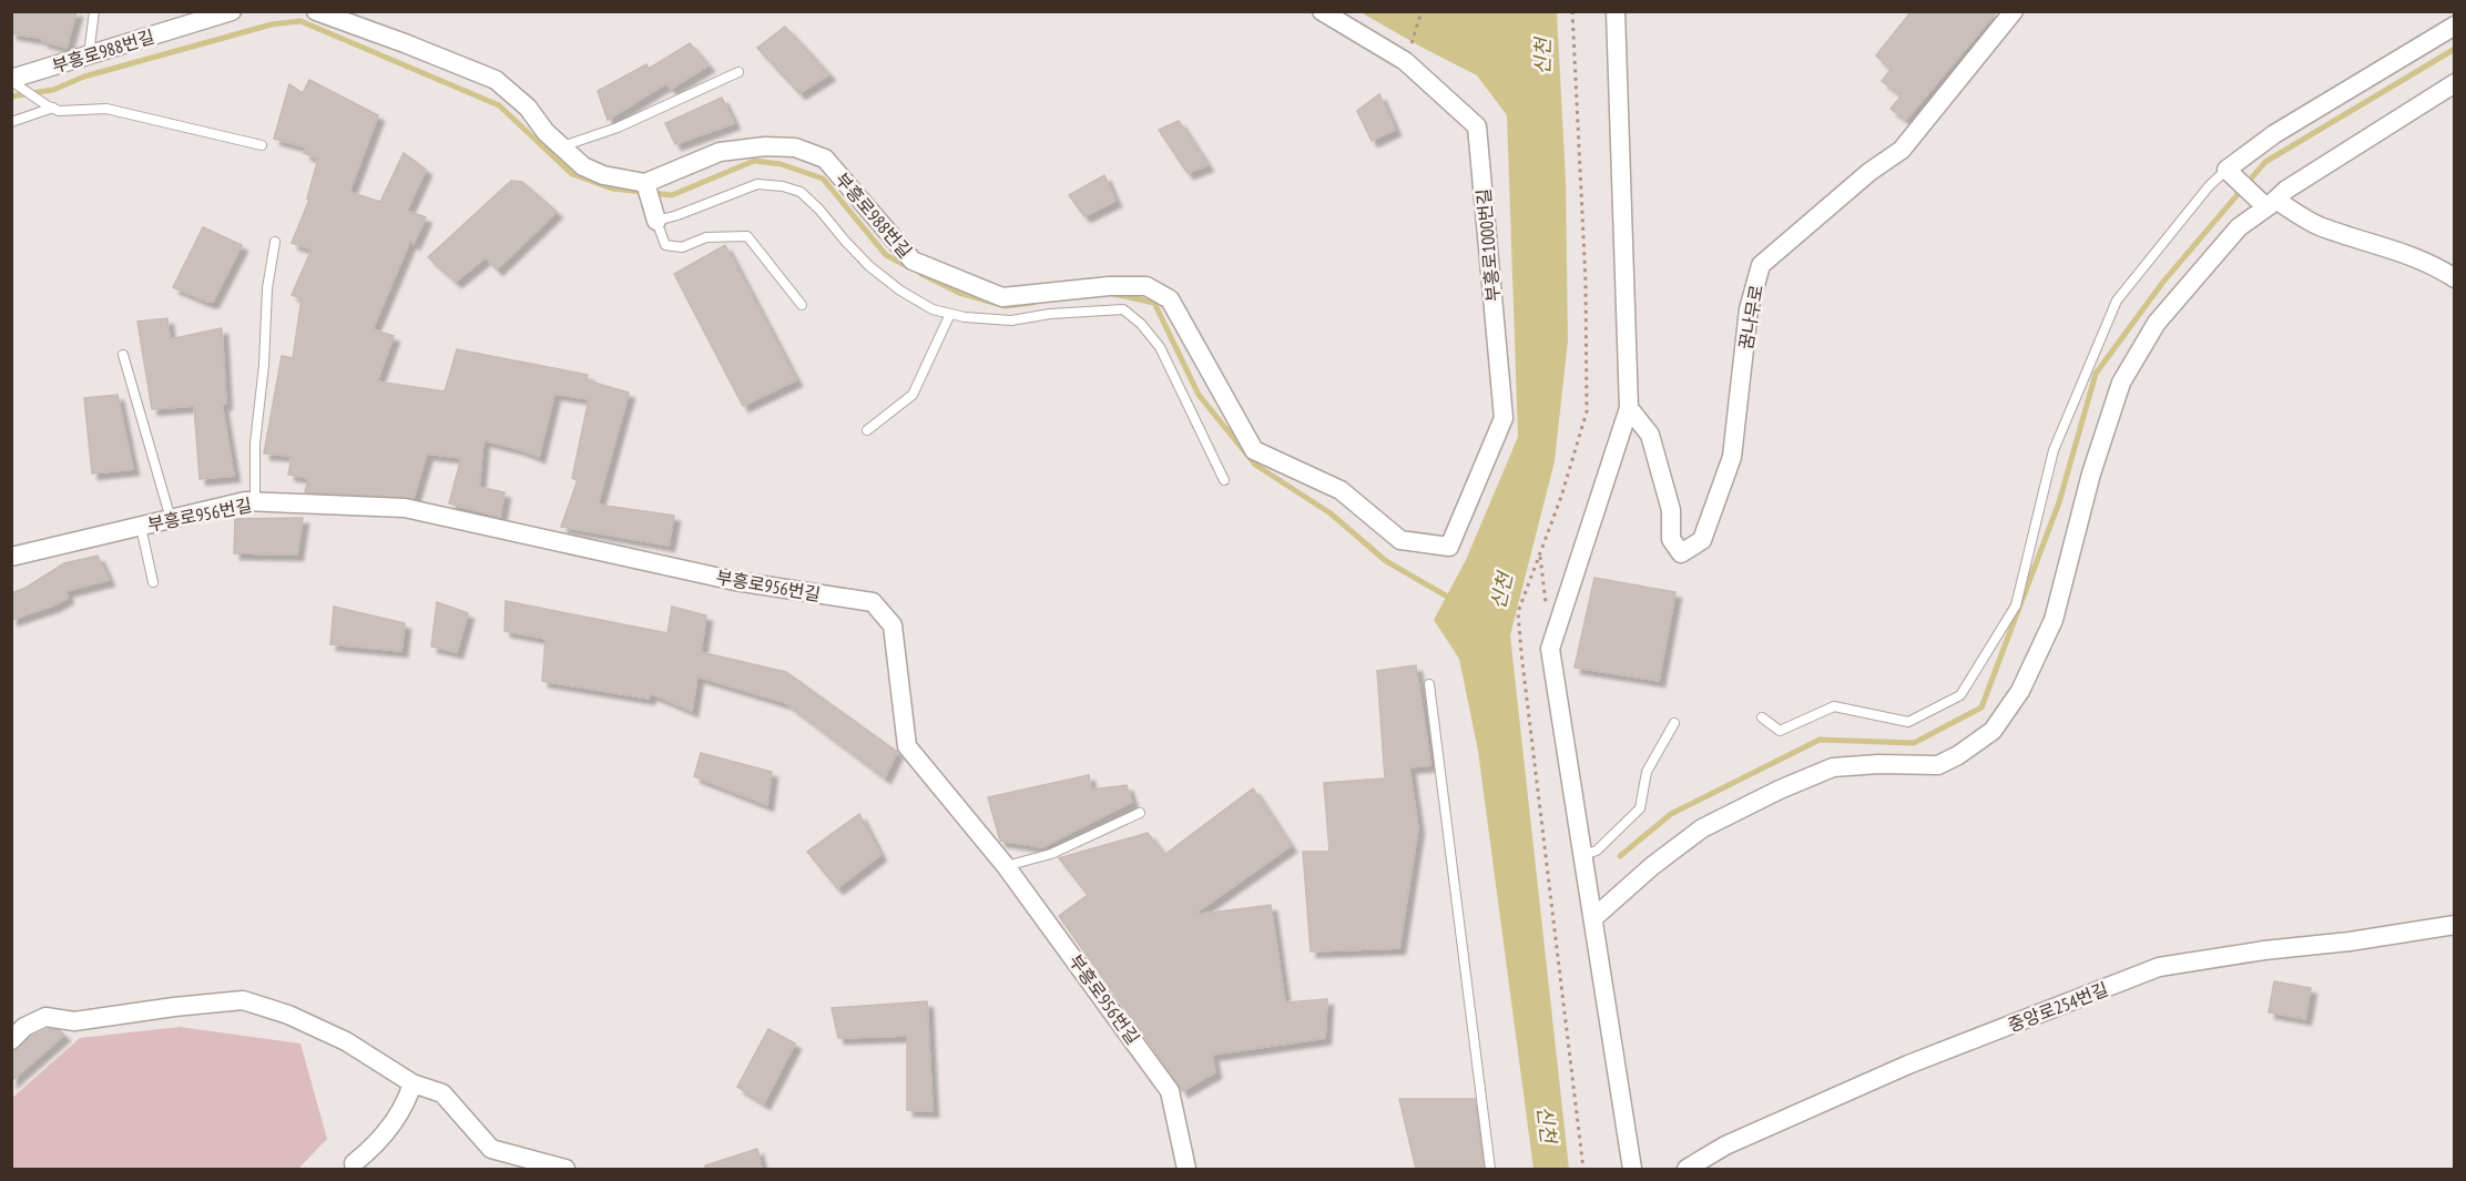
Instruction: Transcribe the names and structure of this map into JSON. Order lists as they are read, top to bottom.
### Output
{
  "streets": {
    "street": [
      "부흥로988번길",
      "부흥로1000번길",
      "꿈나무로",
      "부흥로956번길",
      "중앙로254번길"
    ]
  },
  "crossings": [
    ["부흥로988번길", "부흥로1000번길"]
  ],
  "water": ["신천"]
}
